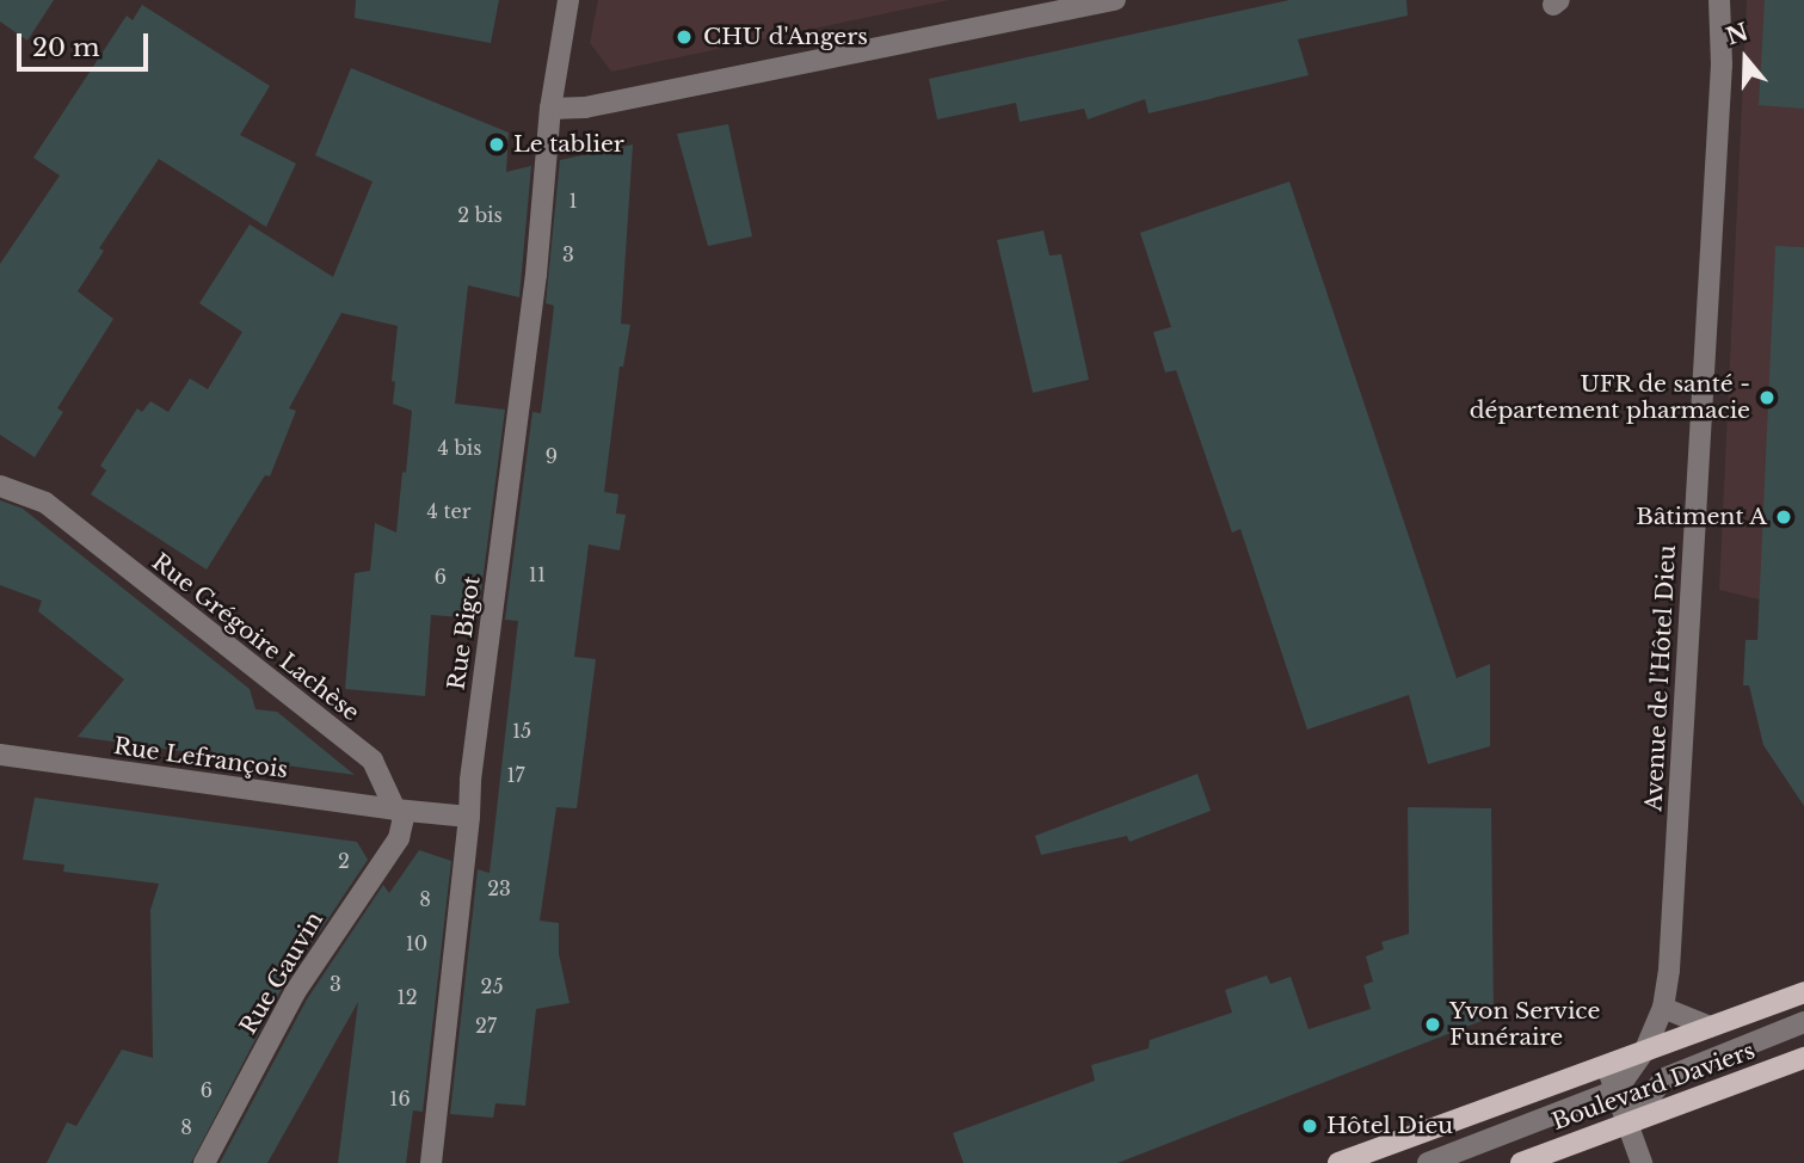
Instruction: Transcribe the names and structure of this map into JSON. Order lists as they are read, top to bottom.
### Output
{
  "streets": {
    "main road": ["Boulevard Daviers"],
    "street": [
      "Rue Bigot",
      "Rue Grégoire Lachèse",
      "Avenue de l'Hôtel Dieu",
      "Rue Lefrançois",
      "Rue Gauvin"
    ]
  },
  "crossings": [
    ["Rue Grégoire Lachèse", "Rue Lefrançois"],
    ["Rue Grégoire Lachèse", "Rue Gauvin"],
    ["Avenue de l'Hôtel Dieu", "Boulevard Daviers"],
    ["Rue Lefrançois", "Rue Gauvin"]
  ],
  "places": [
    "CHU d'Angers",
    "Le tablier",
    "UFR de santé - département pharmacie",
    "Bâtiment A",
    "Yvon Service Funéraire",
    "Hôtel Dieu"
  ],
  "house_numbers": [
    "1",
    "2 bis",
    "3",
    "4 bis",
    "9",
    "4 ter",
    "11",
    "6",
    "15",
    "17",
    "2",
    "23",
    "8",
    "10",
    "3",
    "25",
    "12",
    "27",
    "6",
    "16",
    "8"
  ],
  "scale_bar": "20 m",
  "north": "top"
}
